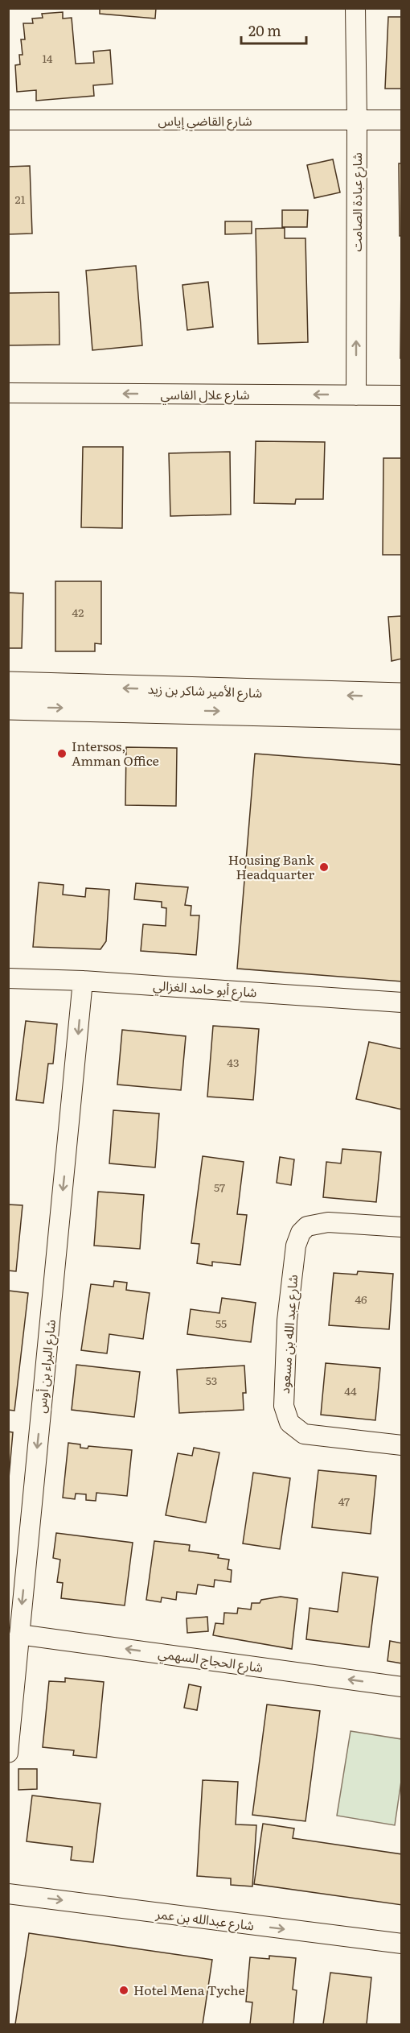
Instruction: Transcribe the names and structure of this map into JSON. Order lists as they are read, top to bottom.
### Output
{
  "streets": {
    "main road": ["شارع الأمير شاكر بن زيد"],
    "street": [
      "شارع القاضي إياس",
      "شارع عبادة الصامت",
      "شارع علال الفاسي",
      "شارع أبو حامد الغزالي",
      "شارع عبد الله بن مسعود",
      "شارع البراء بن أوس",
      "شارع الحجاج السهمي",
      "شارع عبدالله بن عمر"
    ]
  },
  "crossings": [
    ["شارع القاضي إياس", "شارع عبادة الصامت"],
    ["شارع عبادة الصامت", "شارع علال الفاسي"],
    ["شارع أبو حامد الغزالي", "شارع البراء بن أوس"],
    ["شارع البراء بن أوس", "شارع الحجاج السهمي"]
  ],
  "one_way": [
    "شارع عبادة الصامت",
    "شارع علال الفاسي",
    "شارع البراء بن أوس",
    "شارع الحجاج السهمي",
    "شارع عبدالله بن عمر"
  ],
  "places": ["Intersos, Amman Office", "Housing Bank Headquarter", "Hotel Mena Tyche"],
  "house_numbers": [
    "14",
    "21",
    "42",
    "43",
    "57",
    "46",
    "55",
    "53",
    "44",
    "47"
  ],
  "scale_bar": "20 m"
}
